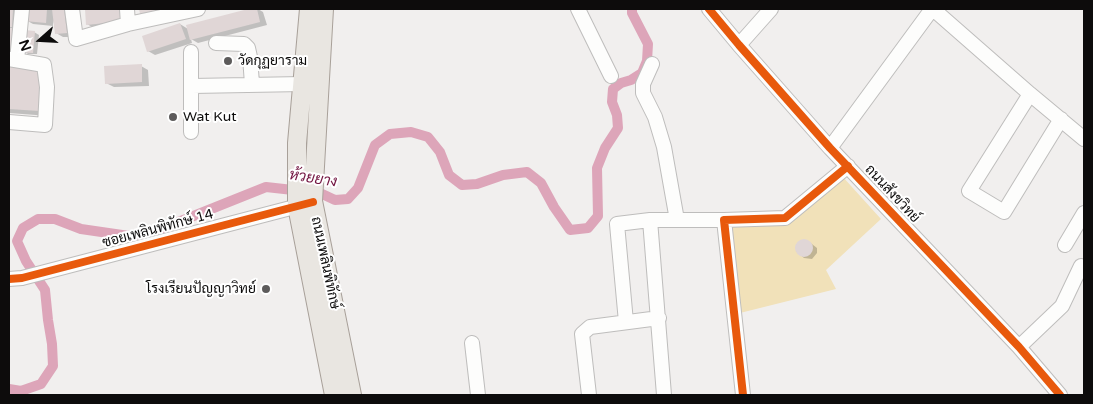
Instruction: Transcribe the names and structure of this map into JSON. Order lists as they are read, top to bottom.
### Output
{
  "streets": {
    "main road": ["ถนนเพลินพิทักษ์"],
    "street": ["ถนนสังขวิทย์", "ซอยเพลินพิทักษ์ 14"]
  },
  "crossings": [
    ["ซอยเพลินพิทักษ์ 14", "ถนนเพลินพิทักษ์"]
  ],
  "water": ["ห้วยยาง"],
  "places": ["วัดกุฏยาราม", "Wat Kut", "โรงเรียนปัญญาวิทย์"],
  "north": "left"
}
